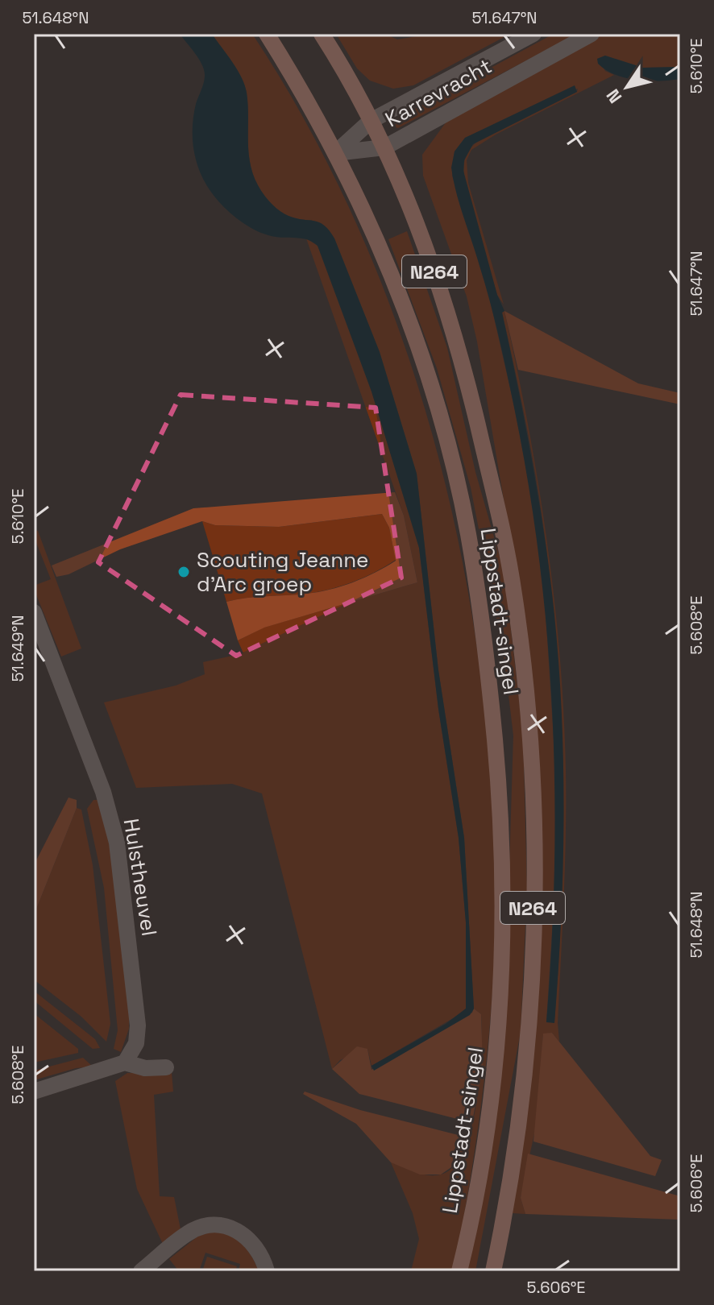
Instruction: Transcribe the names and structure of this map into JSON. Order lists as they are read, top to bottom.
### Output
{
  "streets": {
    "main road": ["N264", "Lippstadt-singel"],
    "street": ["Karrevracht", "Hulstheuvel"]
  },
  "crossings": [
    ["Karrevracht", "Lippstadt-singel"]
  ],
  "places": ["Scouting Jeanne d'Arc groep"],
  "north": "bottom left",
  "coordinates": [
    "51.648°N",
    "51.647°N",
    "5.610°E",
    "5.608°E",
    "51.649°N",
    "5.606°E"
  ]
}
